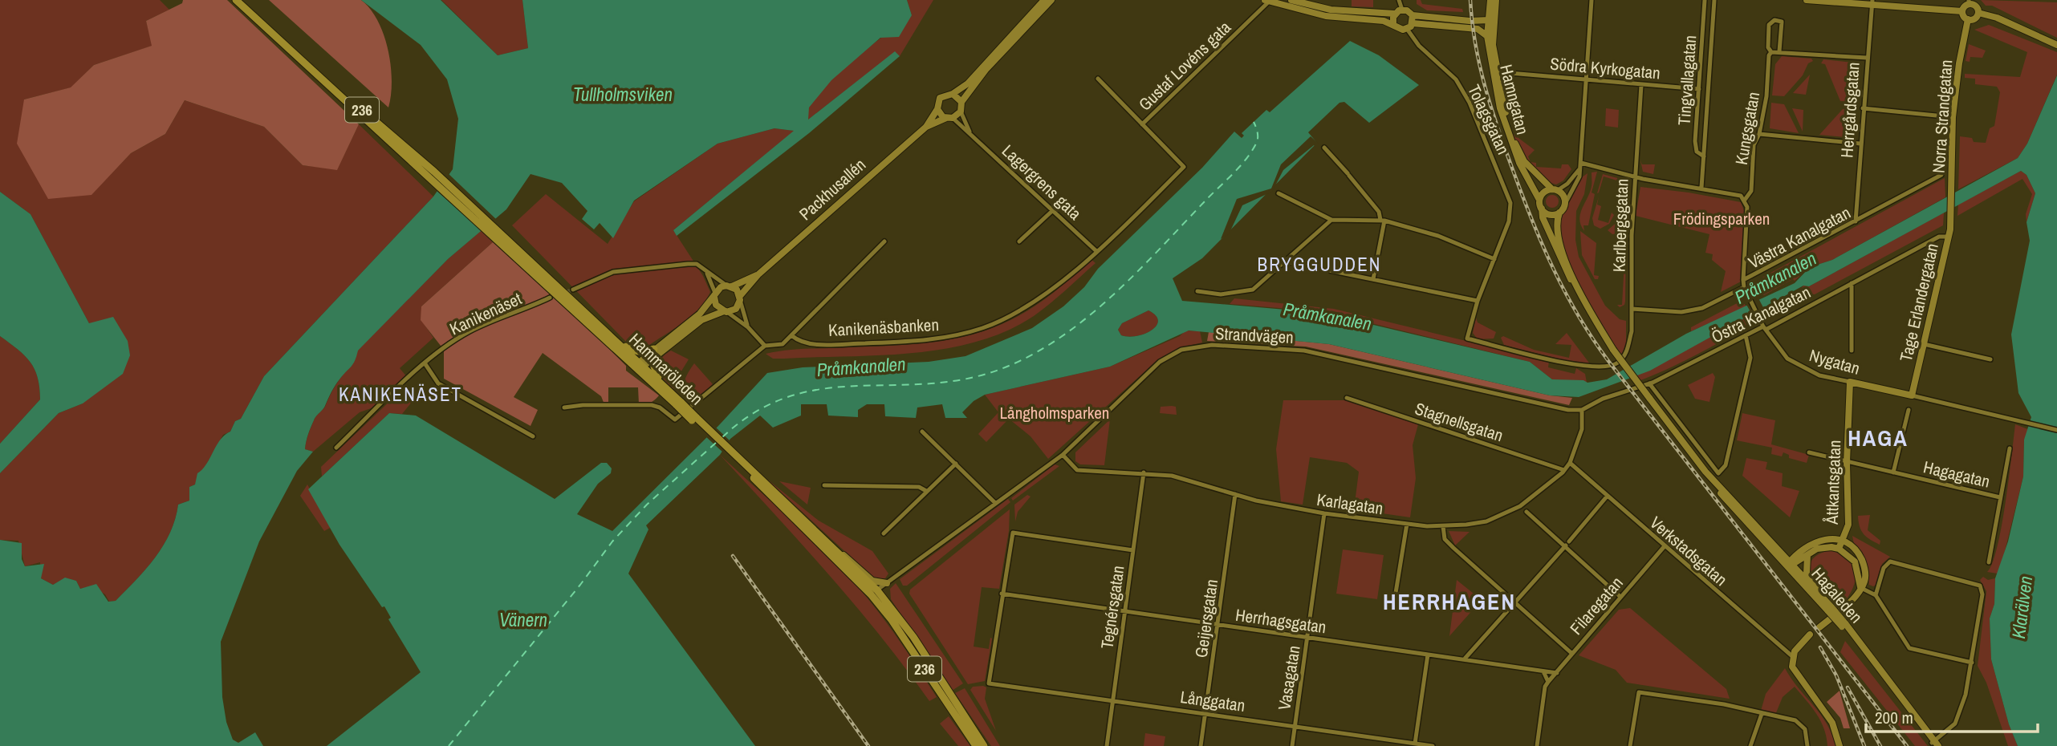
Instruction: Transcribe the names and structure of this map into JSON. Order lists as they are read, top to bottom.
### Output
{
  "streets": {
    "main road": ["236", "Hammaröleden"],
    "street": [
      "Gustaf Lovéns gata",
      "Södra Kyrkogatan",
      "Tingvallagatan",
      "Hamngatan",
      "Herrgårdsgatan",
      "Norra Strandgatan",
      "Tolagsgatan",
      "Kungsgatan",
      "Lagergrens gata",
      "Packhusallén",
      "Karlbergsgatan",
      "Västra Kanalgatan",
      "Tage Erlandergatan",
      "Kanikenäset",
      "Östra Kanalgatan",
      "Kanikenäsbanken",
      "Strandvägen",
      "Nygatan",
      "Stagnellsgatan",
      "Hagagatan",
      "Åttkantsgatan",
      "Karlagatan",
      "Verkstadsgatan",
      "Hagaleden",
      "Filaregatan",
      "Tegnérsgatan",
      "Geijersgatan",
      "Herrhagsgatan",
      "Vasagatan",
      "Långgatan"
    ]
  },
  "crossings": [
    ["Gustaf Lovéns gata", "Kanikenäsbanken"],
    ["Södra Kyrkogatan", "Tingvallagatan"],
    ["Södra Kyrkogatan", "Karlbergsgatan"],
    ["Herrgårdsgatan", "Västra Kanalgatan"],
    ["Norra Strandgatan", "Västra Kanalgatan"],
    ["Norra Strandgatan", "Tage Erlandergatan"],
    ["Tolagsgatan", "Karlbergsgatan"],
    ["Kungsgatan", "Västra Kanalgatan"],
    ["Lagergrens gata", "Packhusallén"],
    ["Lagergrens gata", "Kanikenäsbanken"],
    ["Karlbergsgatan", "Västra Kanalgatan"],
    ["Västra Kanalgatan", "Nygatan"],
    ["Tage Erlandergatan", "Östra Kanalgatan"],
    ["Tage Erlandergatan", "Nygatan"],
    ["Östra Kanalgatan", "Strandvägen"],
    ["Östra Kanalgatan", "Nygatan"],
    ["Östra Kanalgatan", "Karlagatan"],
    ["Strandvägen", "Hammaröleden"],
    ["Strandvägen", "Karlagatan"],
    ["Nygatan", "Åttkantsgatan"],
    ["Stagnellsgatan", "Karlagatan"],
    ["Hagagatan", "Åttkantsgatan"],
    ["Åttkantsgatan", "Hagaleden"],
    ["Karlagatan", "Verkstadsgatan"],
    ["Karlagatan", "Tegnérsgatan"],
    ["Karlagatan", "Geijersgatan"],
    ["Karlagatan", "Vasagatan"],
    ["Verkstadsgatan", "Filaregatan"],
    ["Filaregatan", "Herrhagsgatan"],
    ["Tegnérsgatan", "Herrhagsgatan"],
    ["Tegnérsgatan", "Långgatan"],
    ["Geijersgatan", "Herrhagsgatan"],
    ["Geijersgatan", "Långgatan"],
    ["Herrhagsgatan", "Vasagatan"],
    ["Herrhagsgatan", "Långgatan"],
    ["Vasagatan", "Långgatan"]
  ],
  "districts": [
    "BRYGGUDDEN",
    "KANIKENÄSET",
    "HAGA",
    "HERRHAGEN"
  ],
  "water": [
    "Tullholmsviken",
    "Pråmkanalen",
    "Klarälven",
    "Vänern"
  ],
  "parks": ["Frödingsparken", "Långholmsparken"],
  "scale_bar": "200 m"
}
